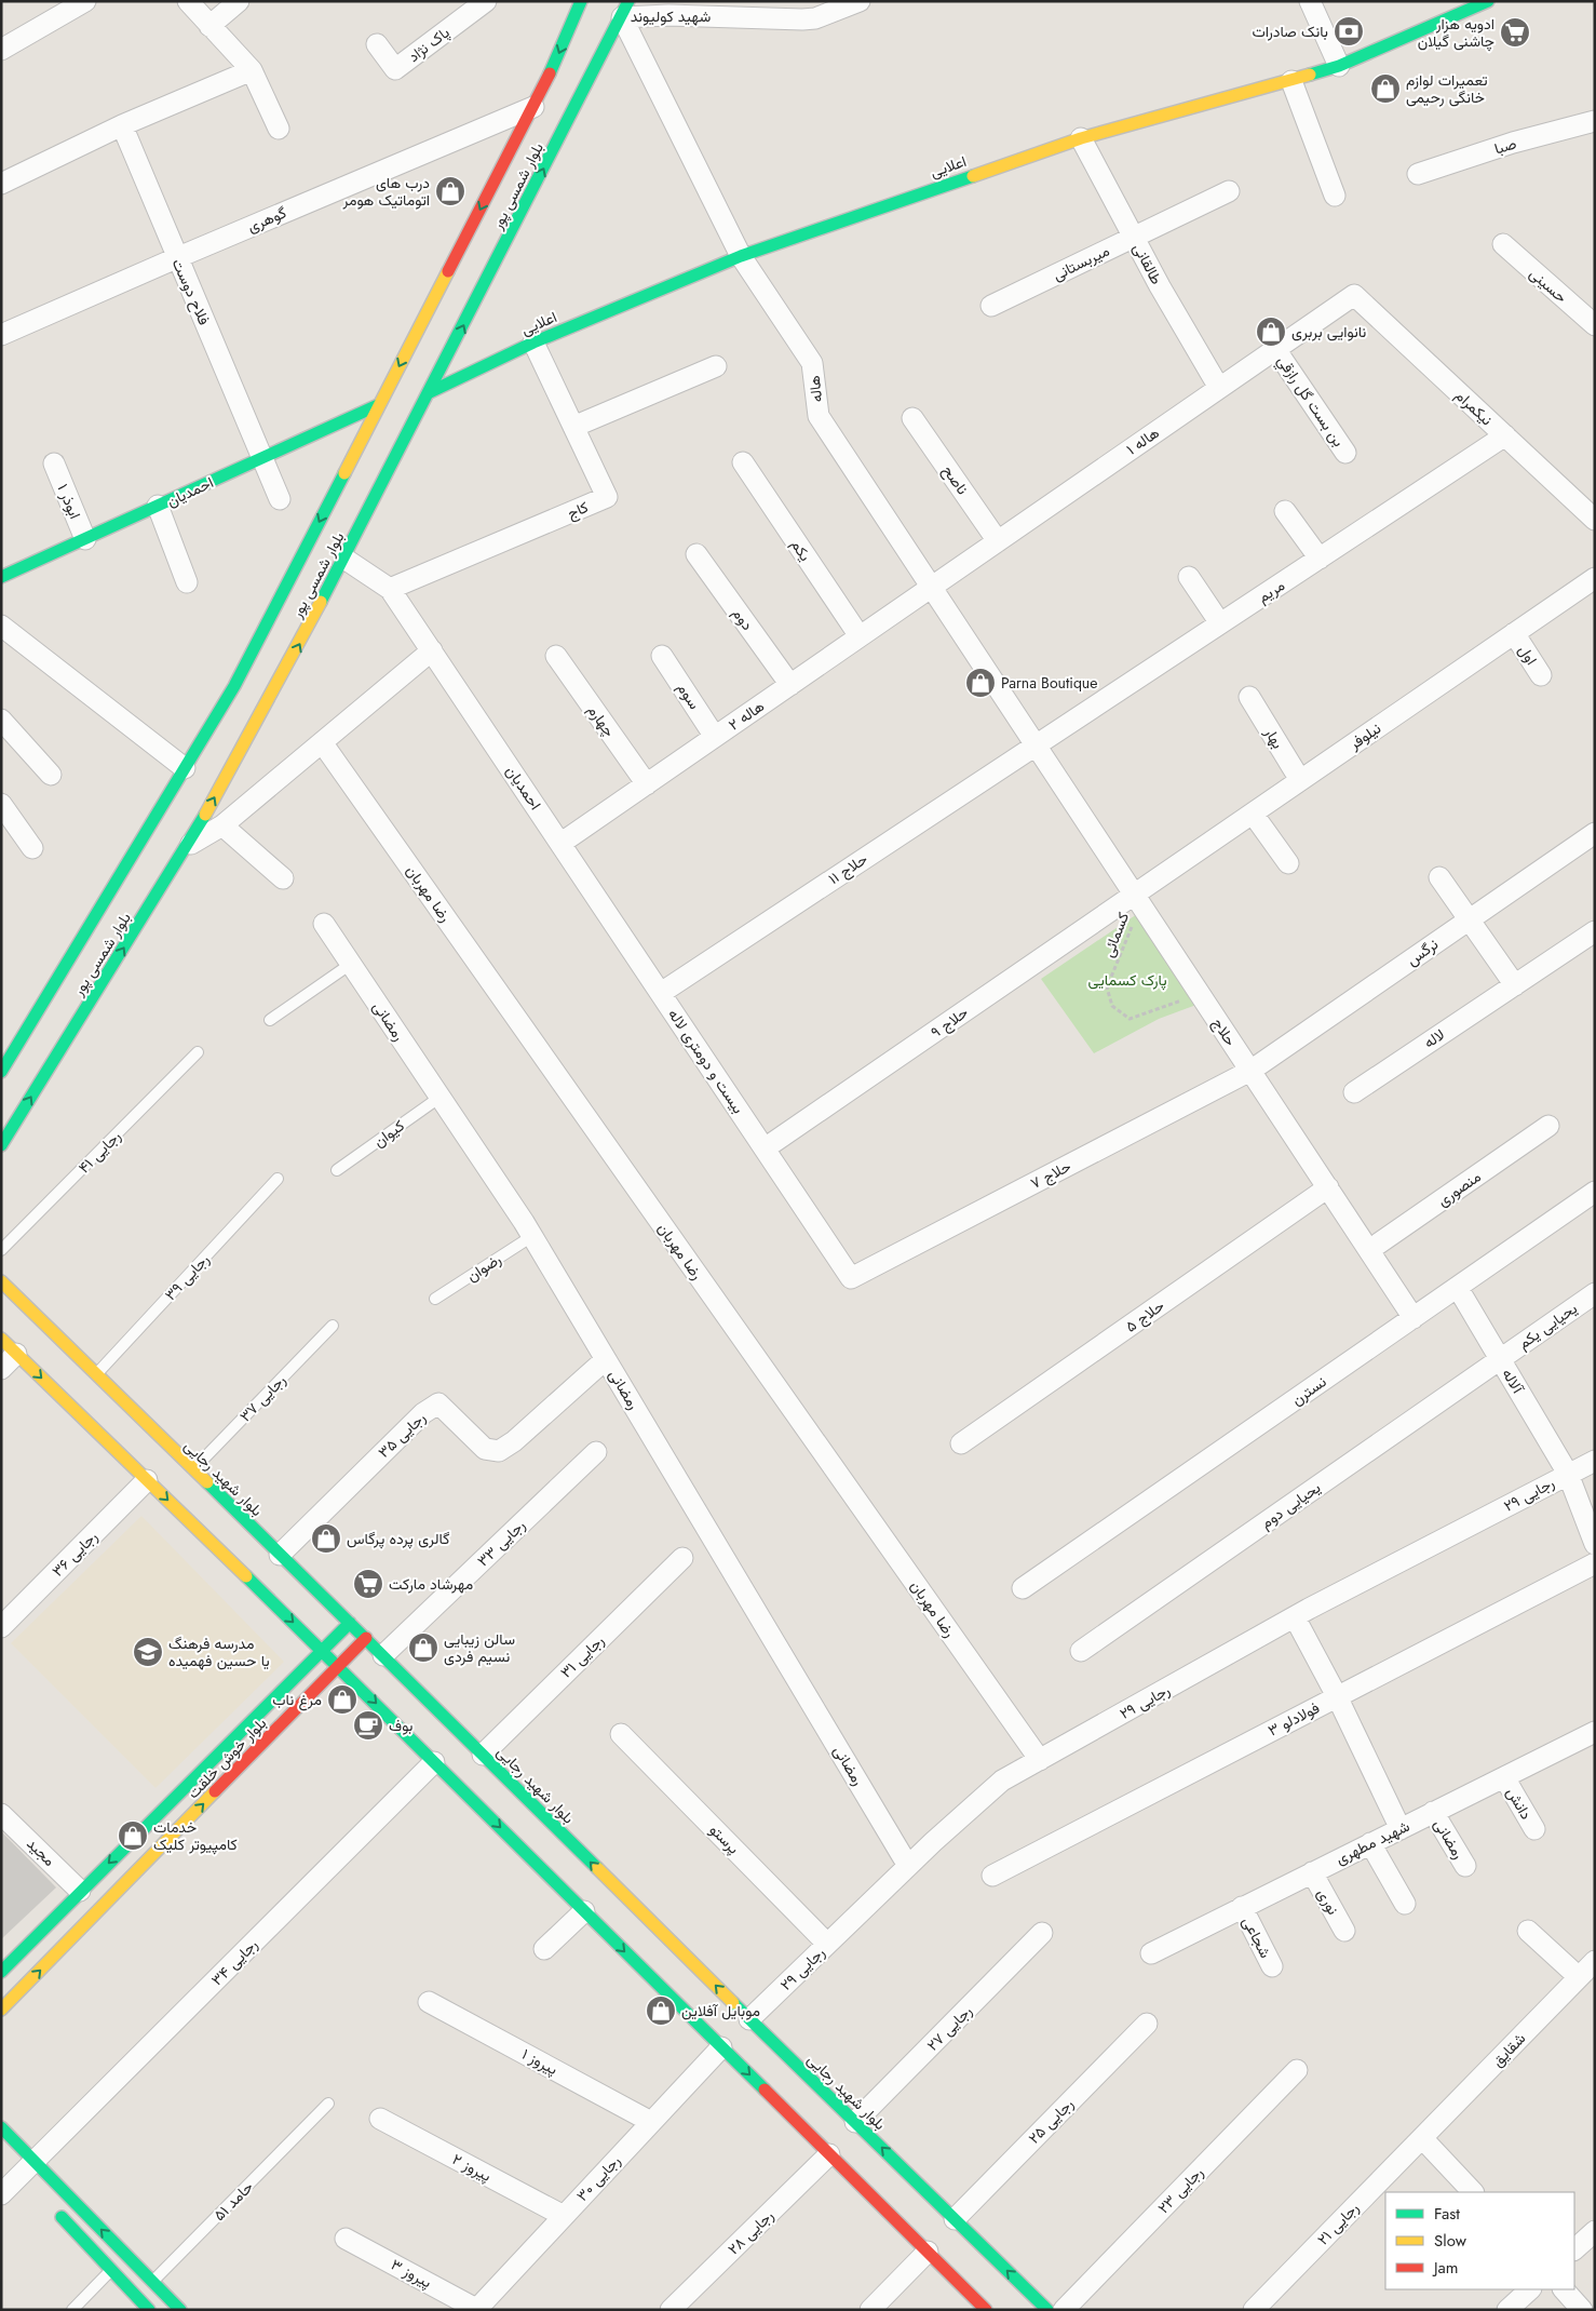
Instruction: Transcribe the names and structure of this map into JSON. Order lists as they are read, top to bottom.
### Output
{
  "streets": {
    "main road": [
      "اعلایی",
      "بلوار شمسی پور",
      "احمدیان",
      "بلوار شهید رجایی",
      "بلوار خوش خلقت"
    ],
    "street": [
      "شهید کولیوند",
      "پاک نژاد",
      "صبا",
      "گوهری",
      "میربستانی",
      "طالقانی",
      "حسینی",
      "فلاح دوست",
      "هاله",
      "بن بست گل رازقي",
      "نیکمرام",
      "هاله ۱",
      "ناصح",
      "ابوذر ۱",
      "کاج",
      "یکم",
      "مریم",
      "دوم",
      "اول",
      "سوم",
      "هاله ۲",
      "چهارم",
      "نیلوفر",
      "بهار",
      "حلاج ۱۱",
      "رضا مهربان",
      "نرگس",
      "رمضانی",
      "حلاج ۹",
      "حلاج",
      "لاله",
      "بیست و دومتری لاله",
      "حلاج ۷",
      "منصوری",
      "حلاج ۵",
      "یحیایی یکم",
      "آلاله",
      "نسترن",
      "رجایی ۳۵",
      "رجایی ۲۹",
      "یحیایی دوم",
      "رجایی ۳۳",
      "رجایی ۳۶",
      "رجایی ۳۱",
      "فولادلو ۳",
      "دانش",
      "پرستو",
      "شهید مطهری",
      "مجید",
      "نوری",
      "شجاعی",
      "رجایی ۳۴",
      "رجایی ۲۷",
      "شقایق",
      "پیروز ۱",
      "رجایی ۲۵",
      "پیروز ۲",
      "رجایی ۳۰",
      "رجایی ۲۳",
      "رجایی ۲۱",
      "رجایی ۲۸",
      "پیروز ۳"
    ],
    "lane": [
      "کیوان",
      "رجایی ۴۱",
      "رضوان",
      "رجایی ۳۹",
      "رجایی ۳۷",
      "حامد ۵۱"
    ],
    "path": ["کسمائی"]
  },
  "crossings": [
    ["شهید کولیوند", "بلوار شمسی پور"],
    ["شهید کولیوند", "هاله"],
    ["اعلایی", "بلوار شمسی پور"],
    ["اعلایی", "طالقانی"],
    ["اعلایی", "هاله"],
    ["اعلایی", "کاج"],
    ["بلوار شمسی پور", "گوهری"],
    ["بلوار شمسی پور", "هاله"],
    ["بلوار شمسی پور", "احمدیان"],
    ["گوهری", "فلاح دوست"],
    ["میربستانی", "طالقانی"],
    ["طالقانی", "هاله ۱"],
    ["فلاح دوست", "احمدیان"],
    ["هاله", "هاله ۱"],
    ["هاله", "مریم"],
    ["هاله", "هاله ۲"],
    ["هاله", "حلاج ۱۱"],
    ["هاله", "حلاج"],
    ["بن بست گل رازقي", "هاله ۱"],
    ["نیکمرام", "هاله ۱"],
    ["نیکمرام", "مریم"],
    ["هاله ۱", "ناصح"],
    ["هاله ۱", "هاله ۲"],
    ["احمدیان", "ابوذر ۱"],
    ["احمدیان", "کاج"],
    ["احمدیان", "هاله ۲"],
    ["احمدیان", "بیست و دومتری لاله"],
    ["یکم", "هاله ۲"],
    ["مریم", "حلاج ۱۱"],
    ["مریم", "حلاج"],
    ["دوم", "هاله ۲"],
    ["اول", "نیلوفر"],
    ["سوم", "هاله ۲"],
    ["هاله ۲", "چهارم"],
    ["هاله ۲", "بیست و دومتری لاله"],
    ["نیلوفر", "بهار"],
    ["نیلوفر", "کسمائی"],
    ["نیلوفر", "حلاج ۹"],
    ["نیلوفر", "حلاج"],
    ["حلاج ۱۱", "حلاج"],
    ["حلاج ۱۱", "بیست و دومتری لاله"],
    ["رضا مهربان", "رجایی ۲۹"],
    ["کسمائی", "حلاج ۹"],
    ["کسمائی", "حلاج"],
    ["نرگس", "حلاج"],
    ["نرگس", "حلاج ۷"],
    ["رمضانی", "کیوان"],
    ["رمضانی", "رضوان"],
    ["رمضانی", "رجایی ۳۵"],
    ["رمضانی", "رجایی ۲۹"],
    ["رمضانی", "شهید مطهری"],
    ["حلاج ۹", "حلاج"],
    ["حلاج ۹", "بیست و دومتری لاله"],
    ["حلاج", "حلاج ۷"],
    ["حلاج", "منصوری"],
    ["حلاج", "حلاج ۵"],
    ["حلاج", "نسترن"],
    ["بیست و دومتری لاله", "حلاج ۷"],
    ["رجایی ۳۹", "بلوار شهید رجایی"],
    ["یحیایی یکم", "آلاله"],
    ["یحیایی یکم", "یحیایی دوم"],
    ["آلاله", "نسترن"],
    ["آلاله", "رجایی ۲۹"],
    ["آلاله", "یحیایی دوم"],
    ["رجایی ۳۷", "بلوار شهید رجایی"],
    ["رجایی ۳۵", "بلوار شهید رجایی"],
    ["بلوار شهید رجایی", "رجایی ۲۹"],
    ["بلوار شهید رجایی", "رجایی ۳۳"],
    ["بلوار شهید رجایی", "رجایی ۳۱"],
    ["بلوار شهید رجایی", "بلوار خوش خلقت"],
    ["بلوار شهید رجایی", "رجایی ۲۷"],
    ["بلوار شهید رجایی", "رجایی ۲۵"],
    ["رجایی ۲۹", "پرستو"],
    ["بلوار خوش خلقت", "مجید"],
    ["دانش", "شهید مطهری"],
    ["شهید مطهری", "نوری"],
    ["شهید مطهری", "شجاعی"],
    ["شقایق", "رجایی ۲۱"],
    ["پیروز ۱", "رجایی ۳۰"],
    ["پیروز ۲", "رجایی ۳۰"],
    ["رجایی ۳۰", "پیروز ۳"]
  ],
  "parks": ["پارک کسمایی"],
  "places": {
    "bank": ["بانک صادرات"],
    "supermarket": ["ادویه هزار چاشنی گیلان", "مهرشاد مارکت"],
    "shop": [
      "تعمیرات لوازم خانگی رحیمی",
      "درب های اتوماتیک هومر",
      "نانوایی بربری",
      "Parna Boutique",
      "گالری پرده پرگاس",
      "سالن زیبایی نسیم فردی",
      "مرغ ناب",
      "خدمات کامپیوتر کلیک",
      "موبایل آفلاین"
    ],
    "school or university": ["مدرسه فرهنگ یا حسین فهمیده"],
    "cafe": ["بوف"]
  },
  "legend": ["Fast", "Slow", "Jam"]
}
